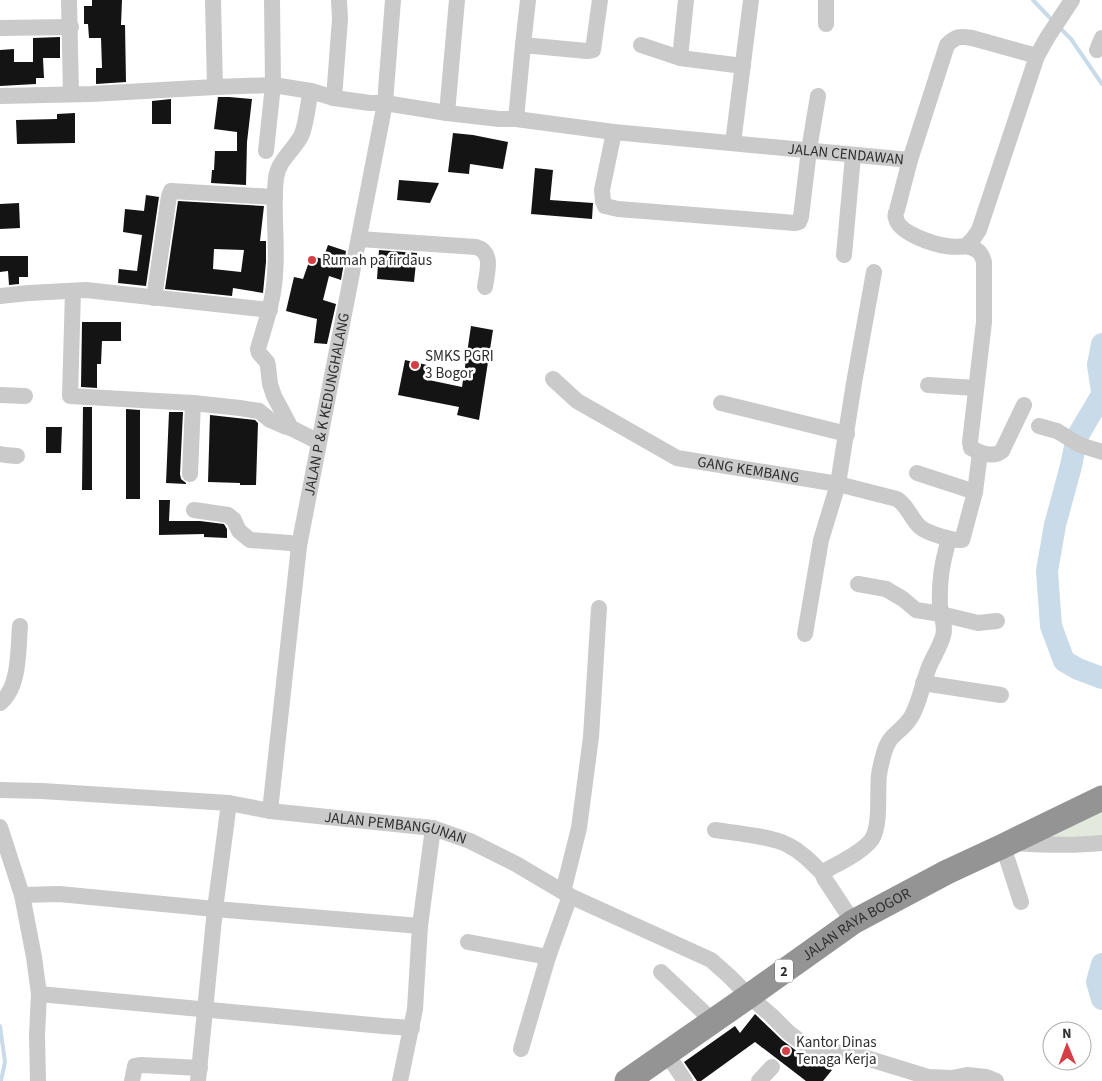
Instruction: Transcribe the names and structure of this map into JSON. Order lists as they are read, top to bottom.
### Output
{
  "streets": {
    "highway": ["JALAN RAYA BOGOR", "2"],
    "street": [
      "JALAN CENDAWAN",
      "JALAN P & K KEDUNGHALANG",
      "GANG KEMBANG",
      "JALAN PEMBANGUNAN"
    ]
  },
  "crossings": [
    ["JALAN CENDAWAN", "JALAN P & K KEDUNGHALANG"],
    ["JALAN P & K KEDUNGHALANG", "JALAN PEMBANGUNAN"],
    ["JALAN PEMBANGUNAN", "JALAN RAYA BOGOR"]
  ],
  "places": ["Rumah pa firdaus", "SMKS PGRI 3 Bogor", "Kantor Dinas Tenaga Kerja"],
  "north": "top"
}
